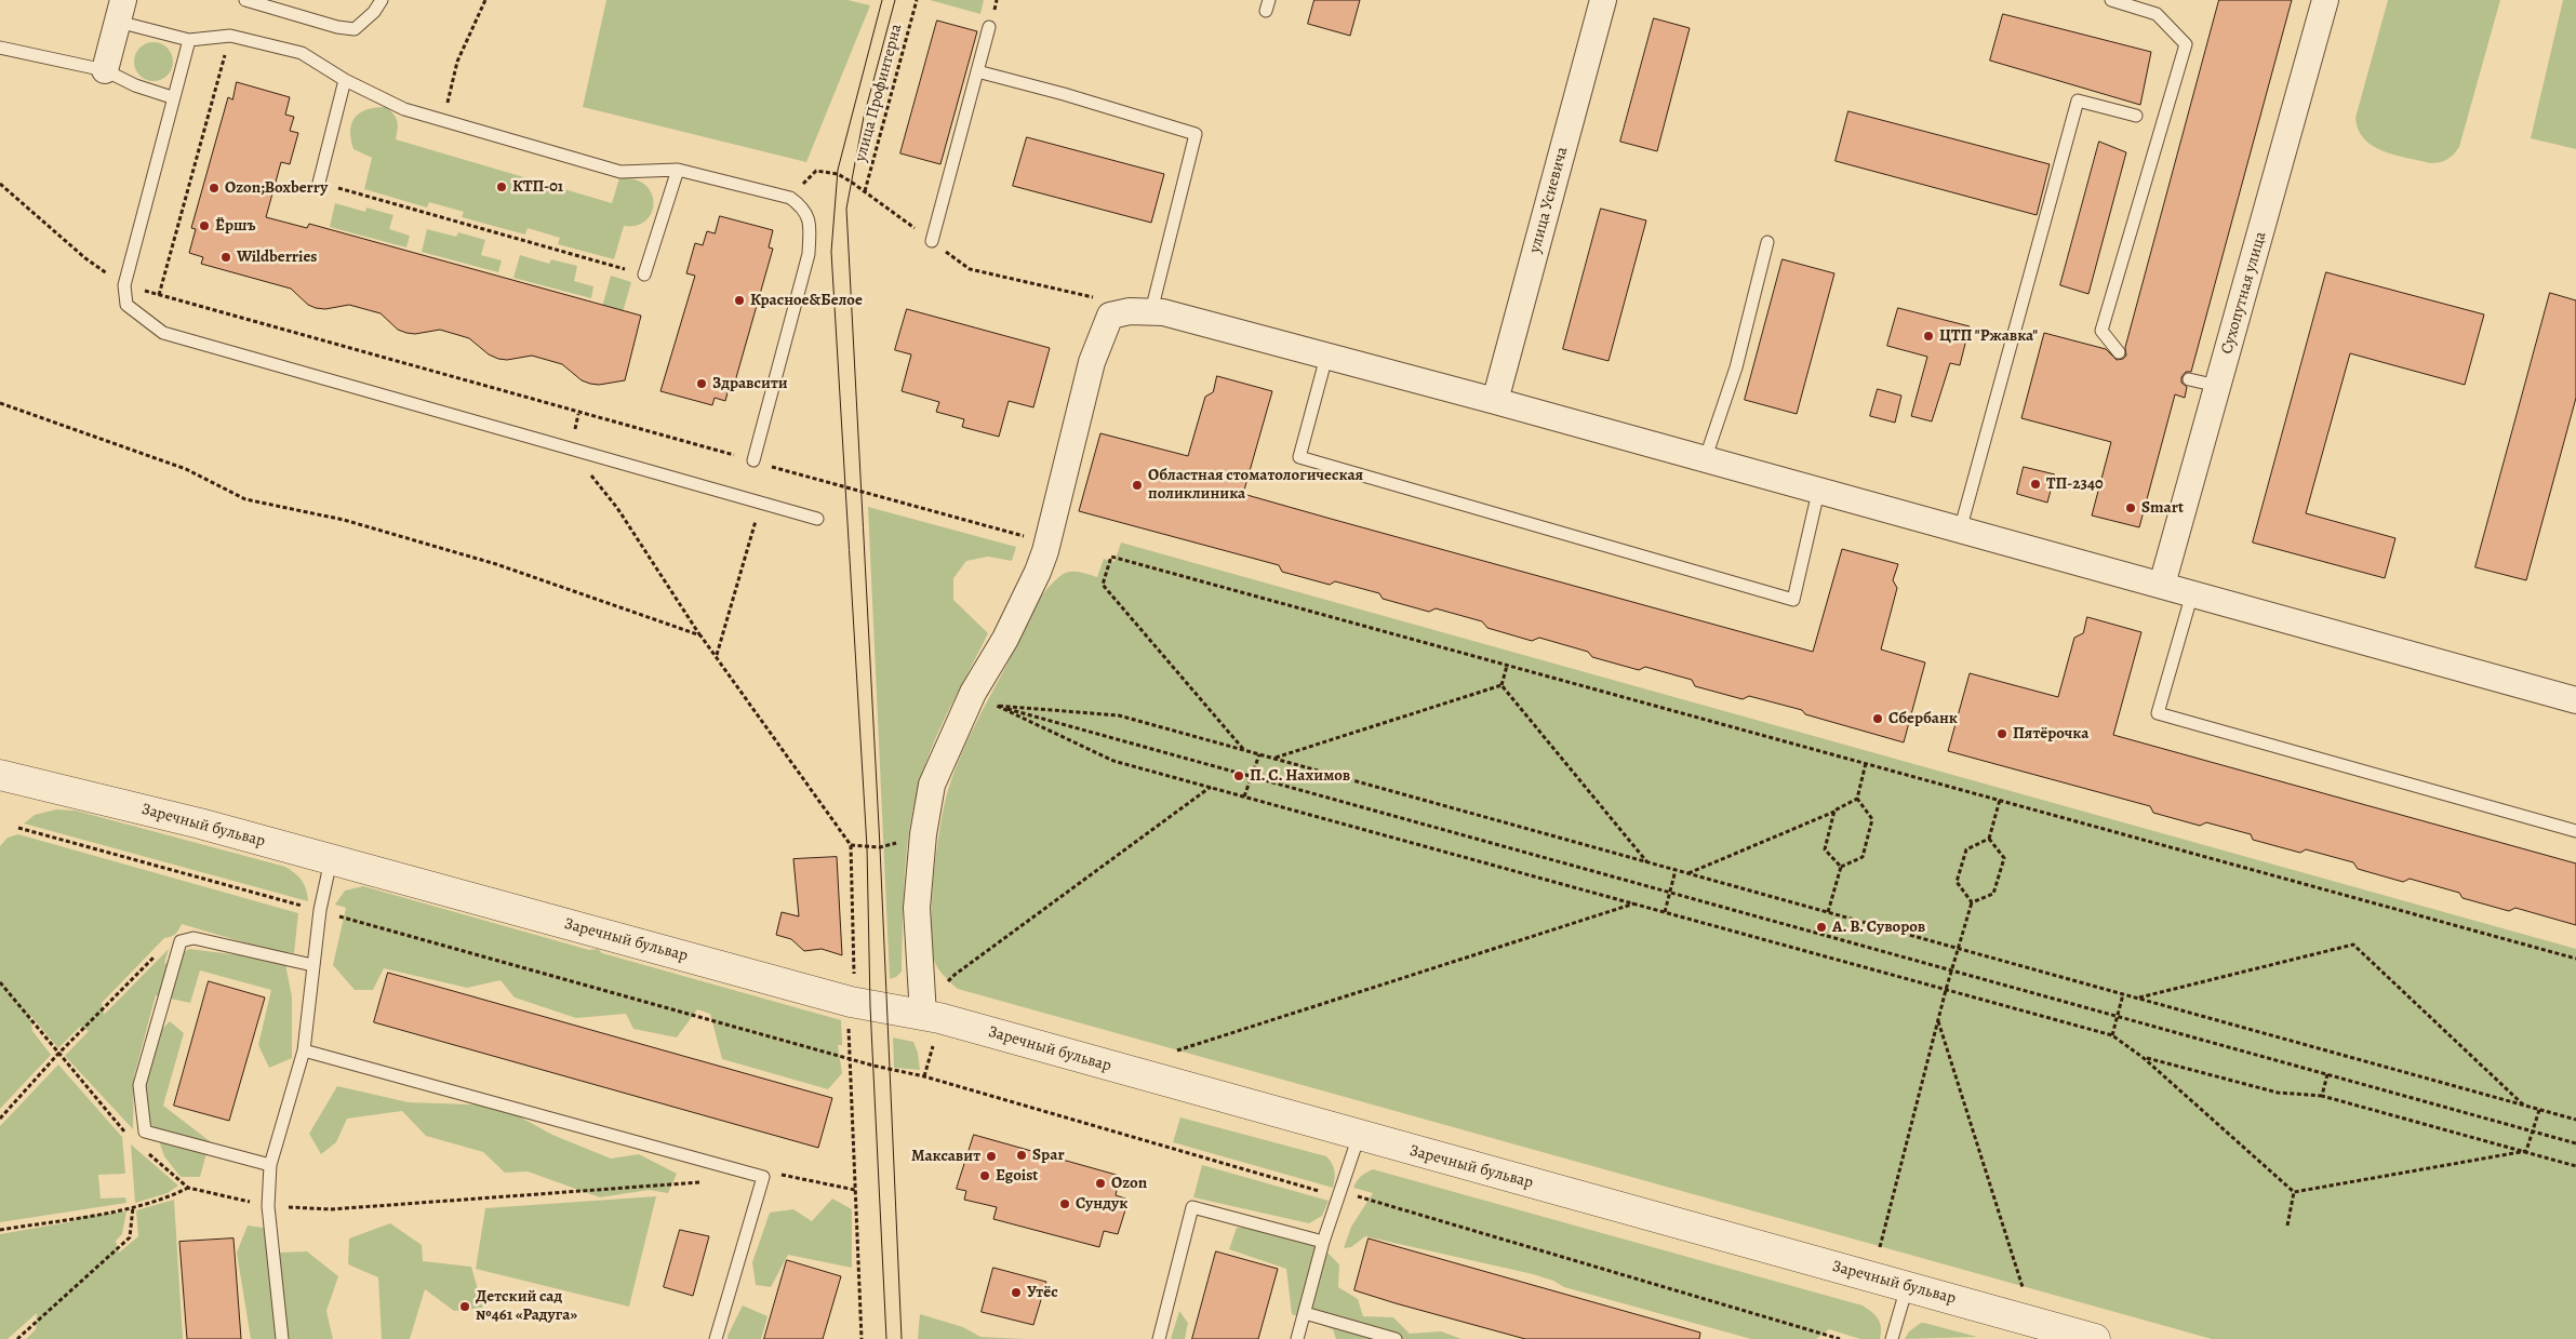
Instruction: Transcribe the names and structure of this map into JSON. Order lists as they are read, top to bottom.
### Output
{
  "streets": {
    "street": ["улица Усиевича", "Сухопутная улица", "Заречный бульвар"],
    "path": ["улица Профинтерна"]
  },
  "places": [
    "КТП-01",
    "Ozon;Boxberry",
    "Ёршъ",
    "Wildberries",
    "Красное&Белое",
    "ЦТП \"Ржавка\"",
    "Здравсити",
    "ТП-2340",
    "Областная стоматологическая поликлиника",
    "Smart",
    "Сбербанк",
    "Пятёрочка",
    "П. С. Нахимов",
    "А. В. Суворов",
    "Spar",
    "Максавит",
    "Egoist",
    "Ozon",
    "Сундук",
    "Утёс",
    "Детский сад №461 «Радуга»"
  ]
}
